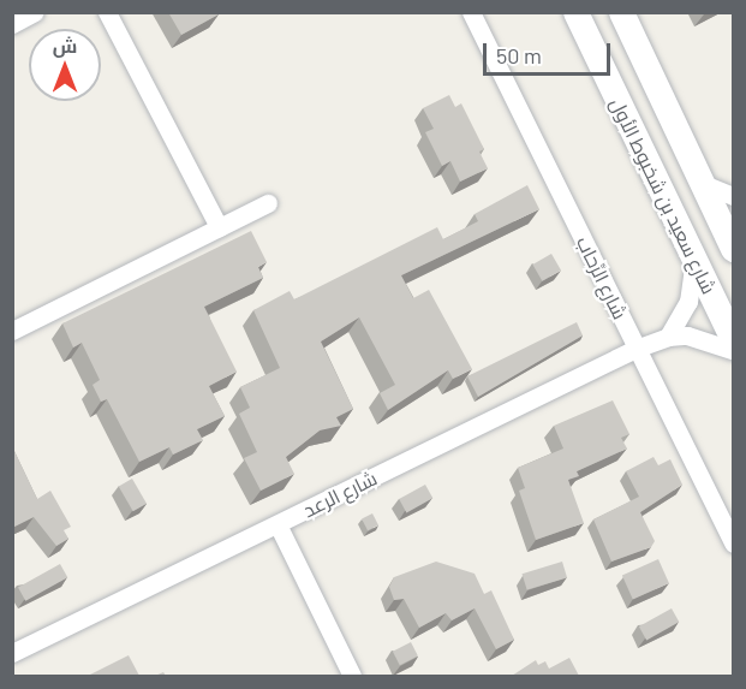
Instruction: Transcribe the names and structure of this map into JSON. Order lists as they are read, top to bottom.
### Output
{
  "streets": {
    "main road": ["شارع سعيد بن شخبوط الأول"],
    "street": ["شارع الرِّحاب", "شارع الرعد"]
  },
  "crossings": [
    ["شارع الرِّحاب", "شارع الرعد"]
  ],
  "scale_bar": "50 m",
  "north": "top"
}
